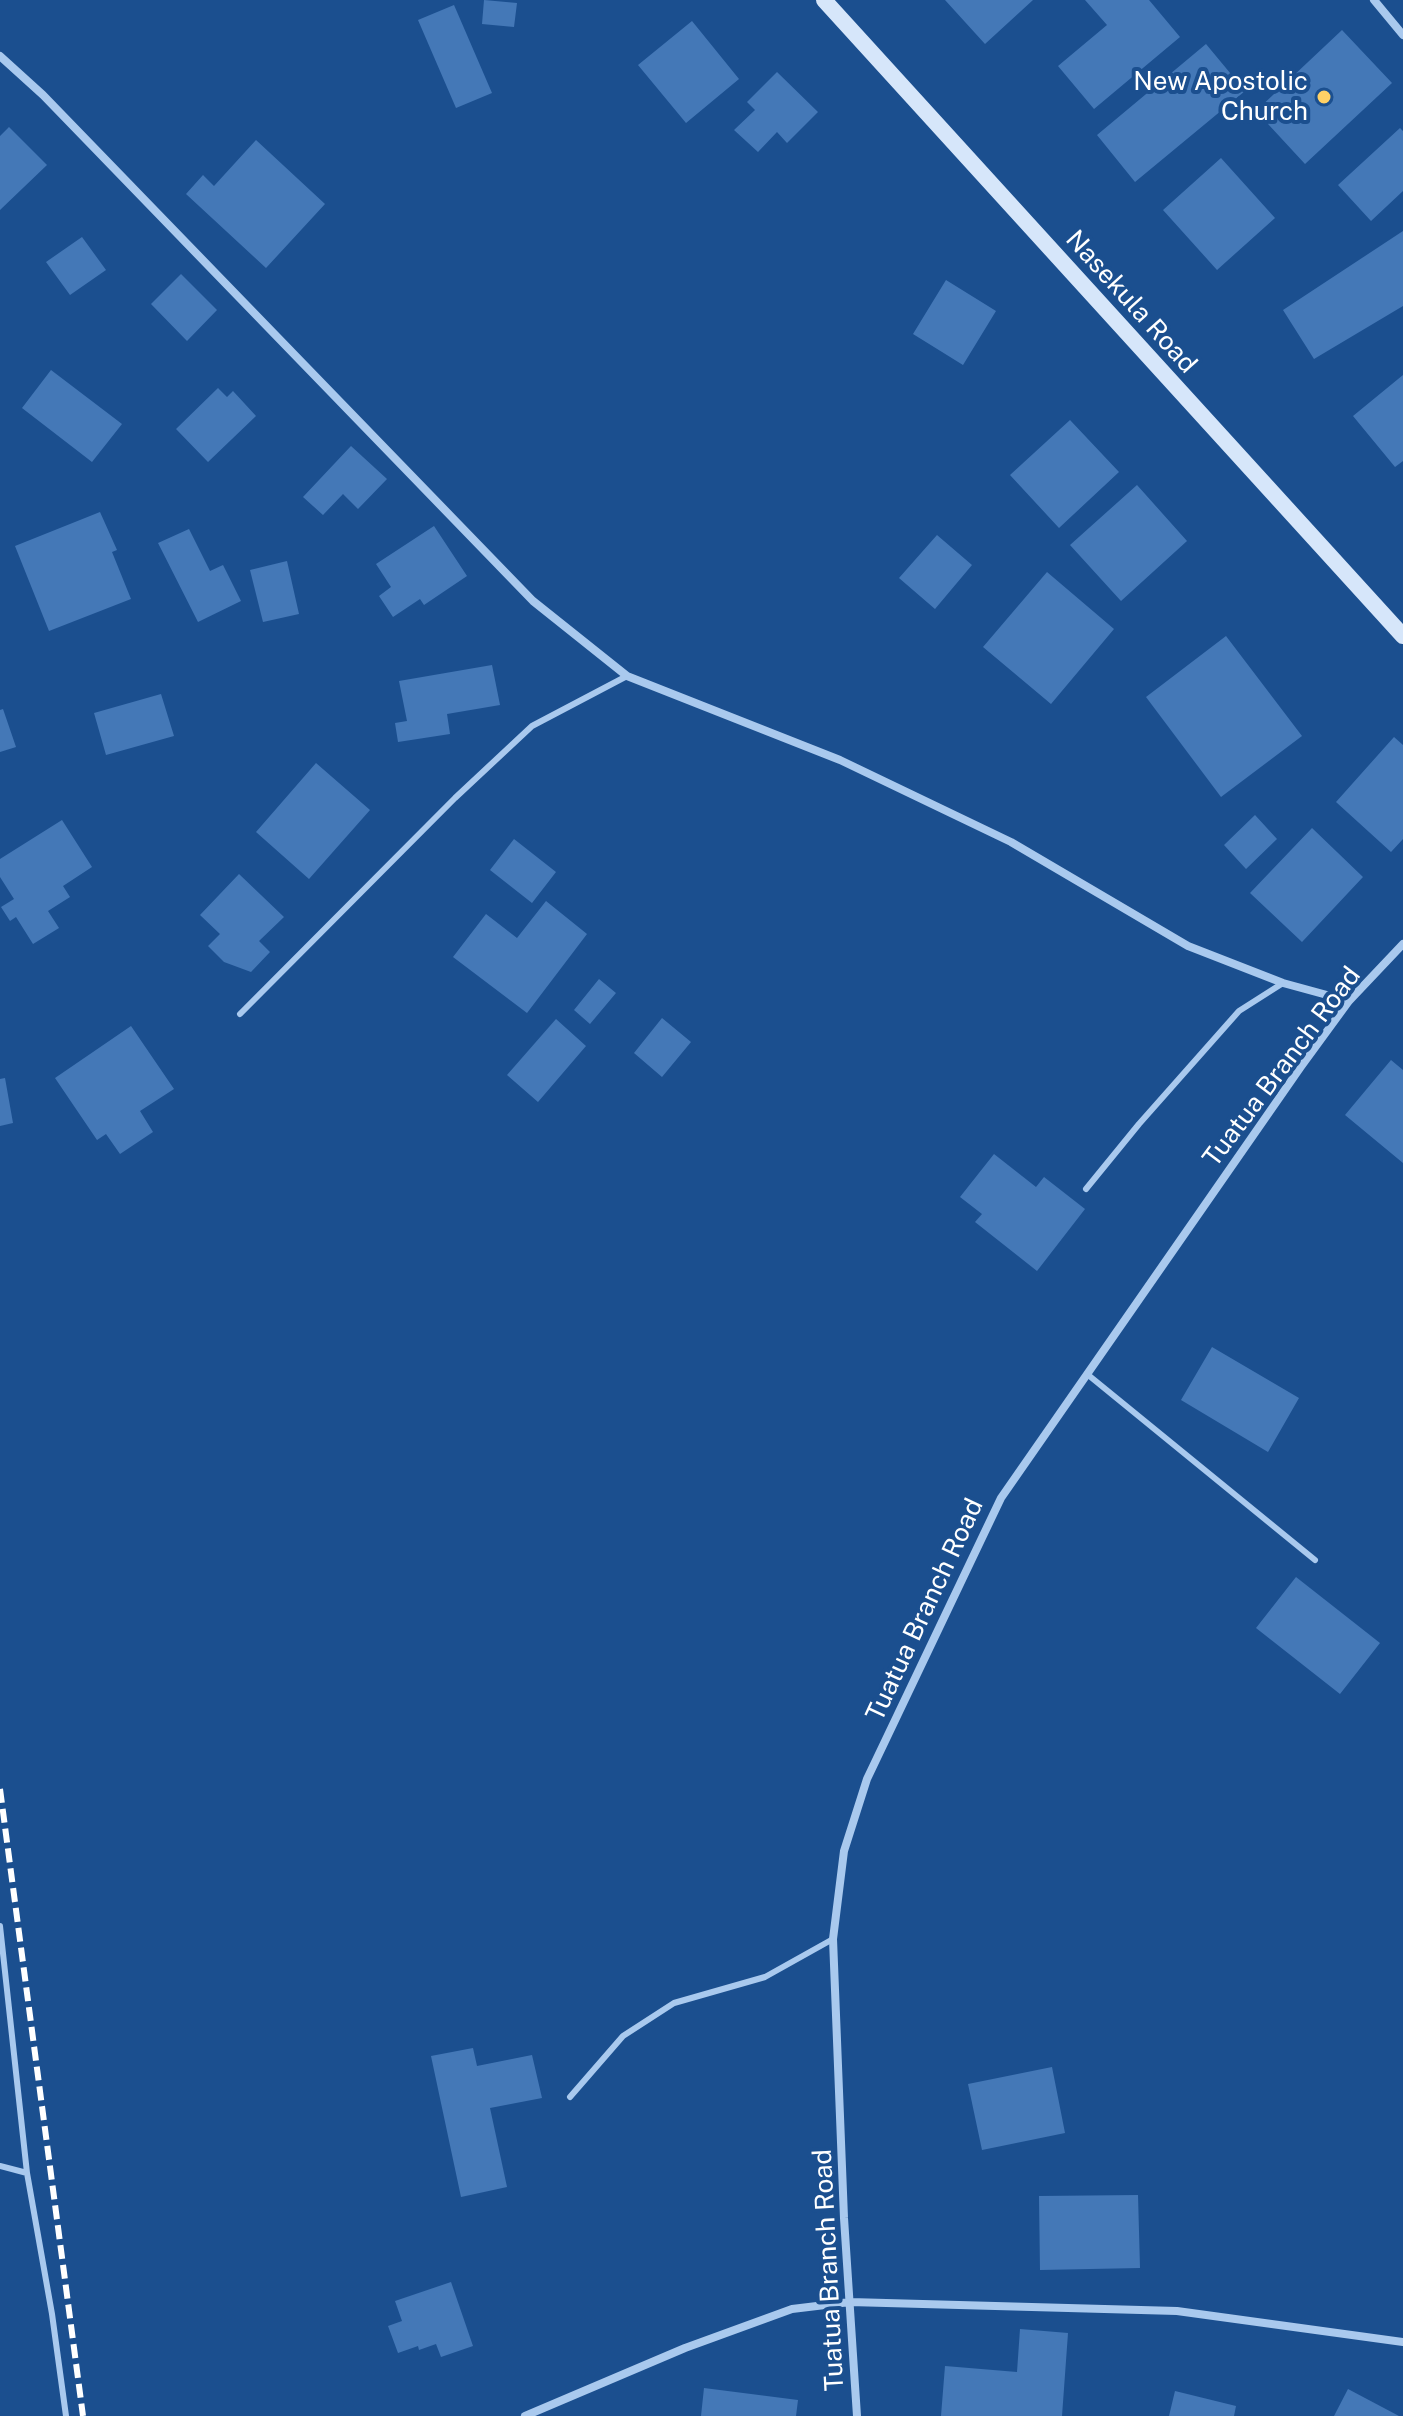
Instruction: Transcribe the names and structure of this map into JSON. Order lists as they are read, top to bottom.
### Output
{
  "streets": {
    "main road": ["Nasekula Road"],
    "street": ["Tuatua Branch Road"]
  },
  "places": ["New Apostolic Church"]
}
